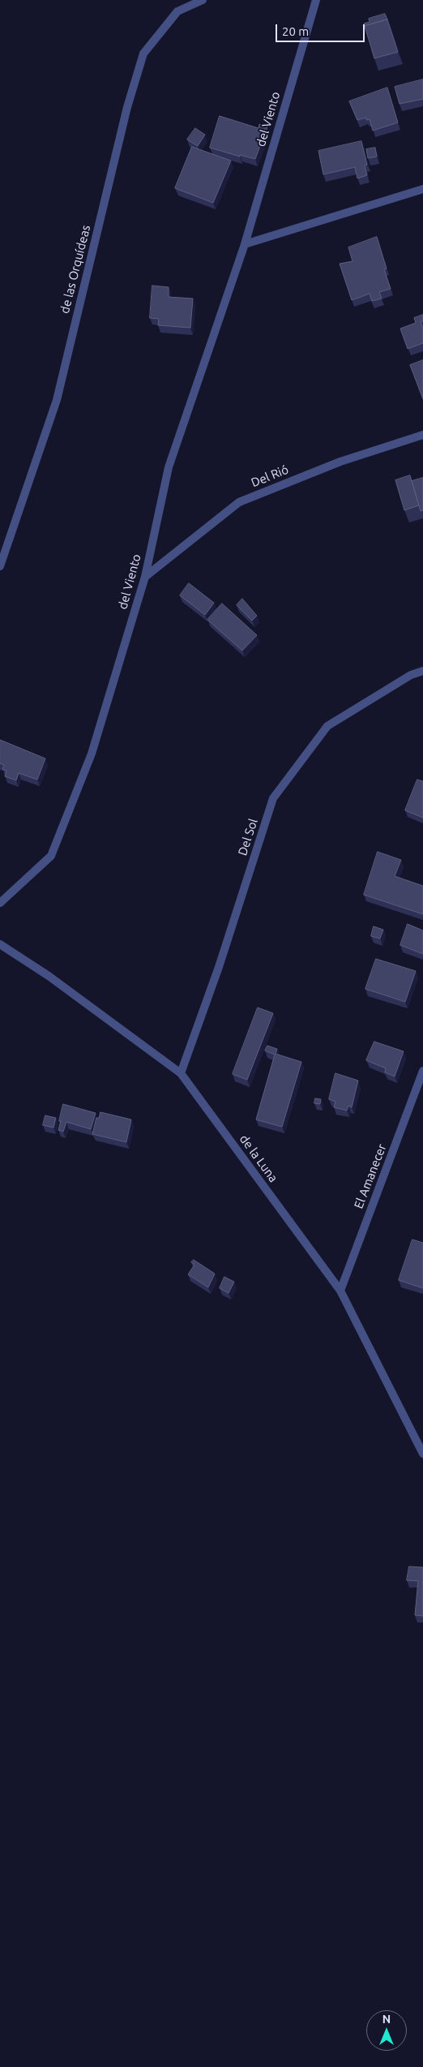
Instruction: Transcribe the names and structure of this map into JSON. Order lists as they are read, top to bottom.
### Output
{
  "streets": {
    "street": [
      "del Viento",
      "de las Orquídeas",
      "Del Rió",
      "Del Sol",
      "de la Luna",
      "El Amanecer"
    ]
  },
  "crossings": [
    ["del Viento", "Del Rió"],
    ["Del Sol", "de la Luna"],
    ["de la Luna", "El Amanecer"]
  ],
  "scale_bar": "20 m",
  "north": "top"
}
